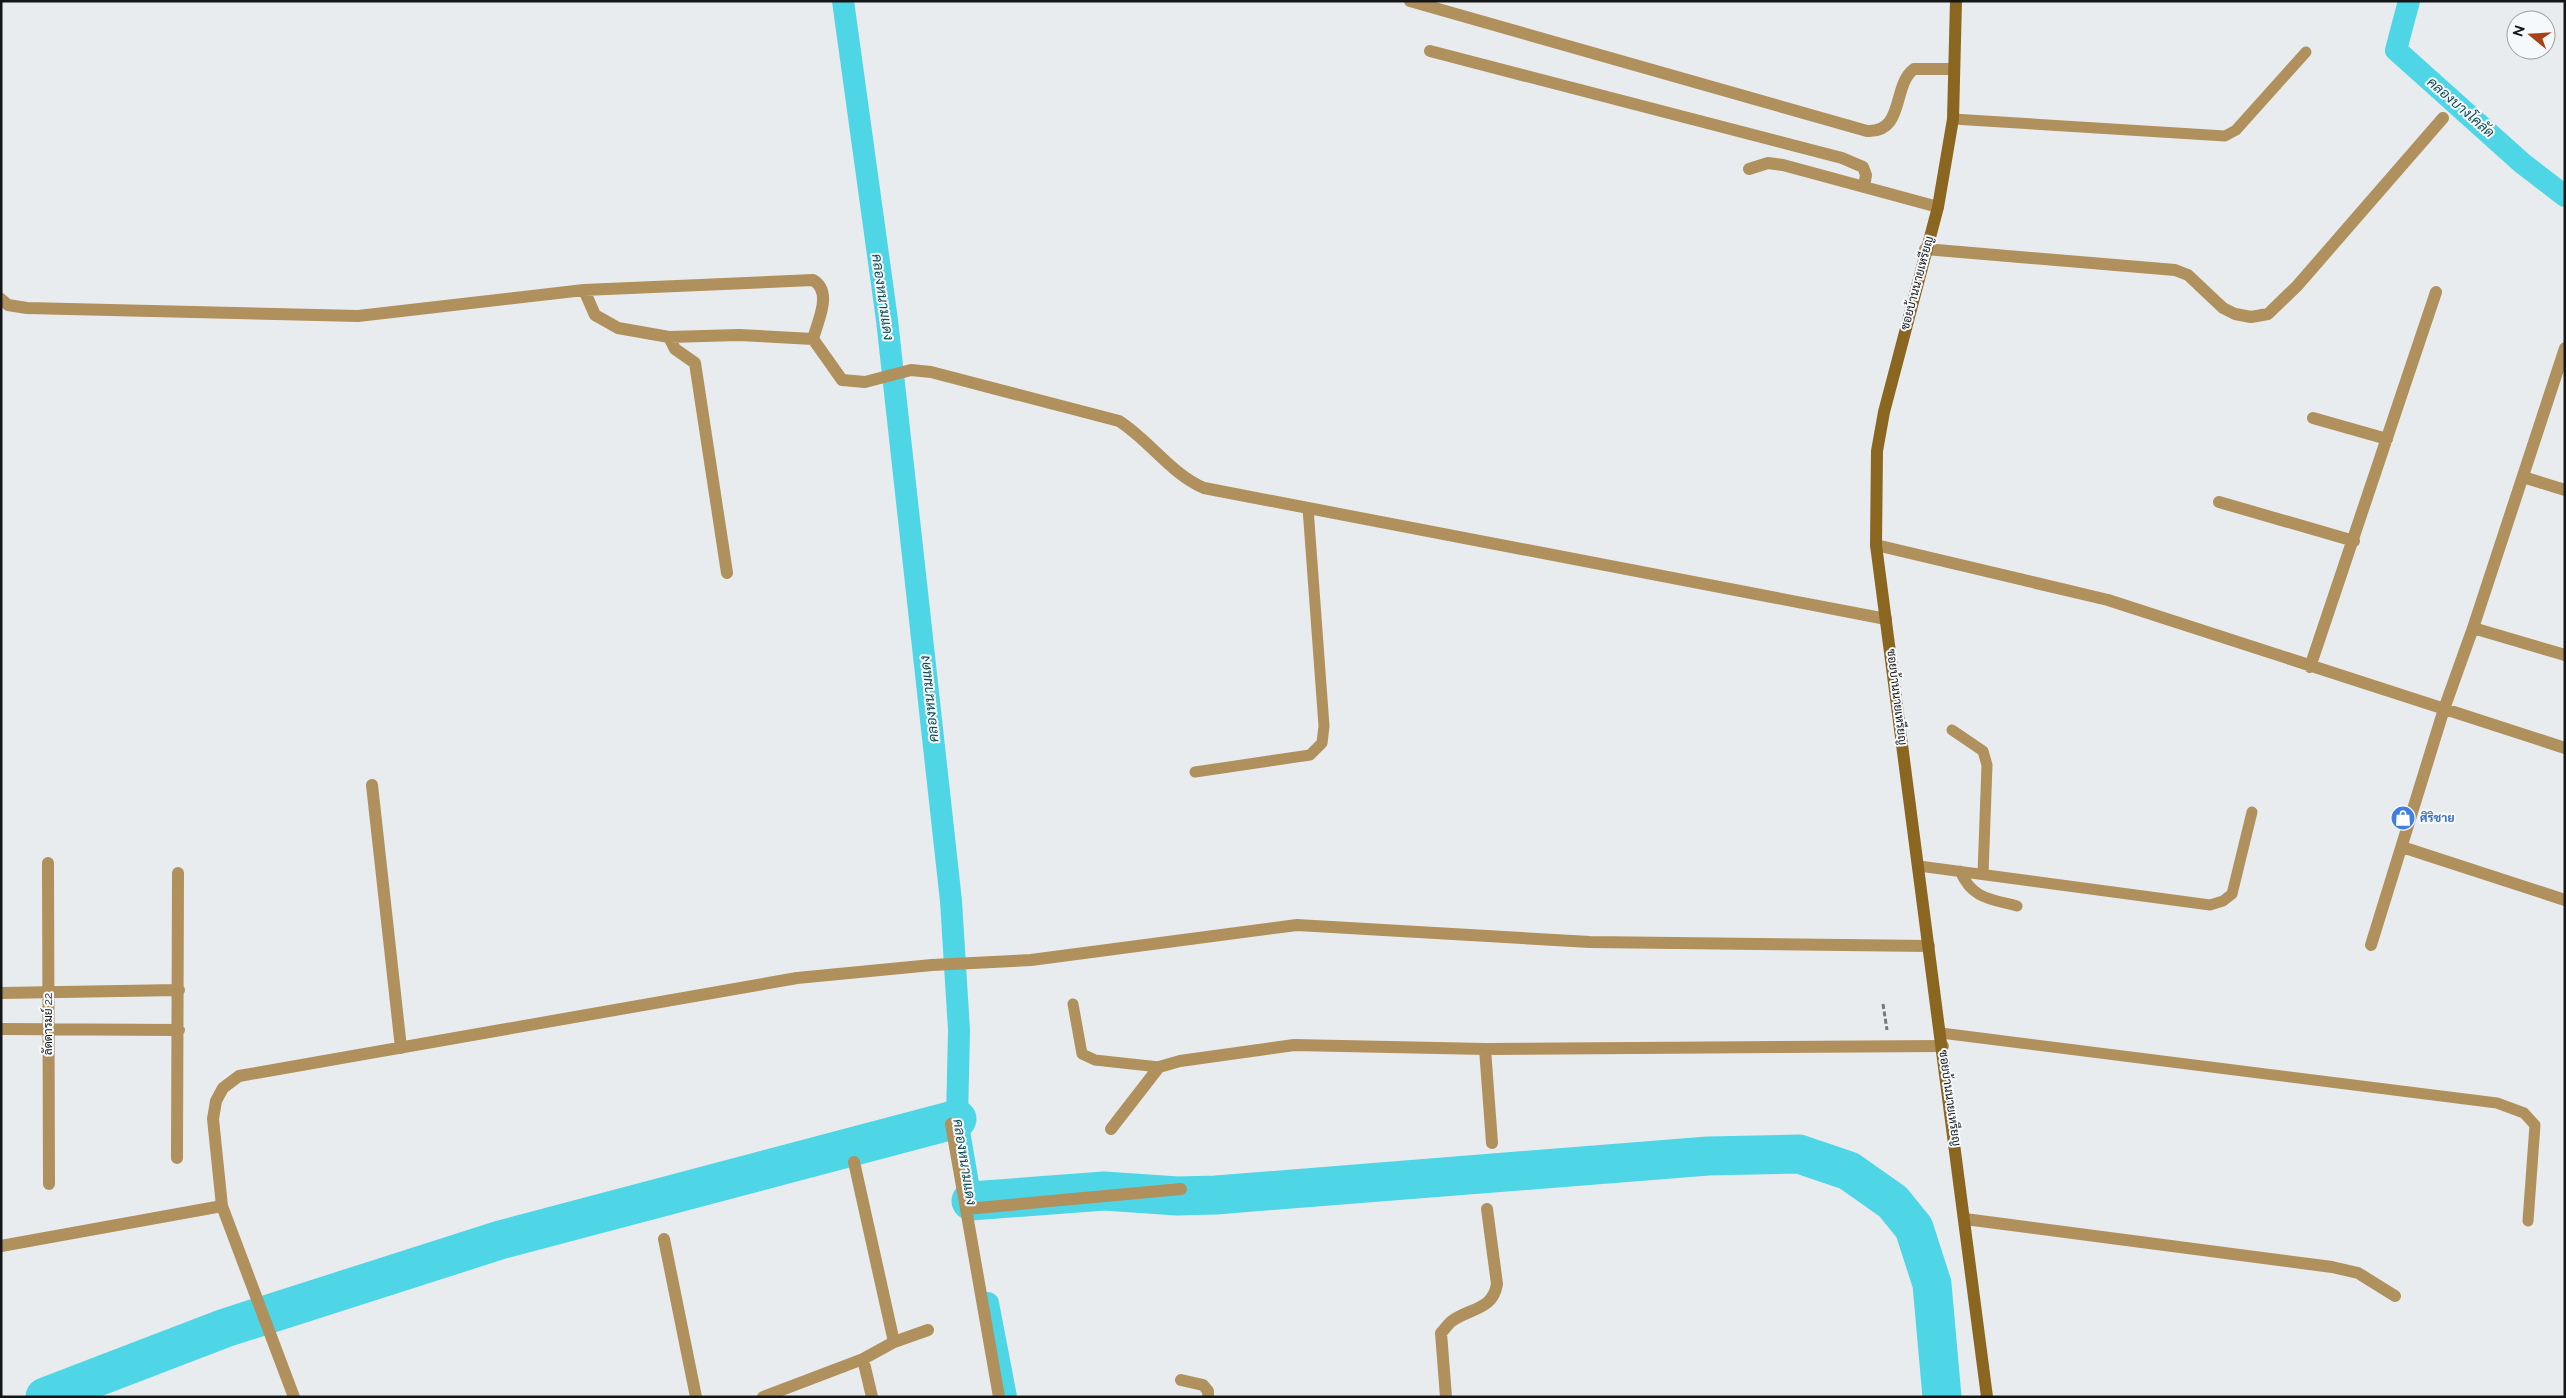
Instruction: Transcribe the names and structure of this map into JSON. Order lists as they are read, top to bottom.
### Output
{
  "streets": {
    "street": ["ซอยบ้านนายเหรียญ", "ลัดดารมย์ 22"]
  },
  "water": ["คลองบางโคลัด", "คลองหนามแดง"],
  "places": {
    "shop": ["ศิริชาย"]
  },
  "north": "left"
}
